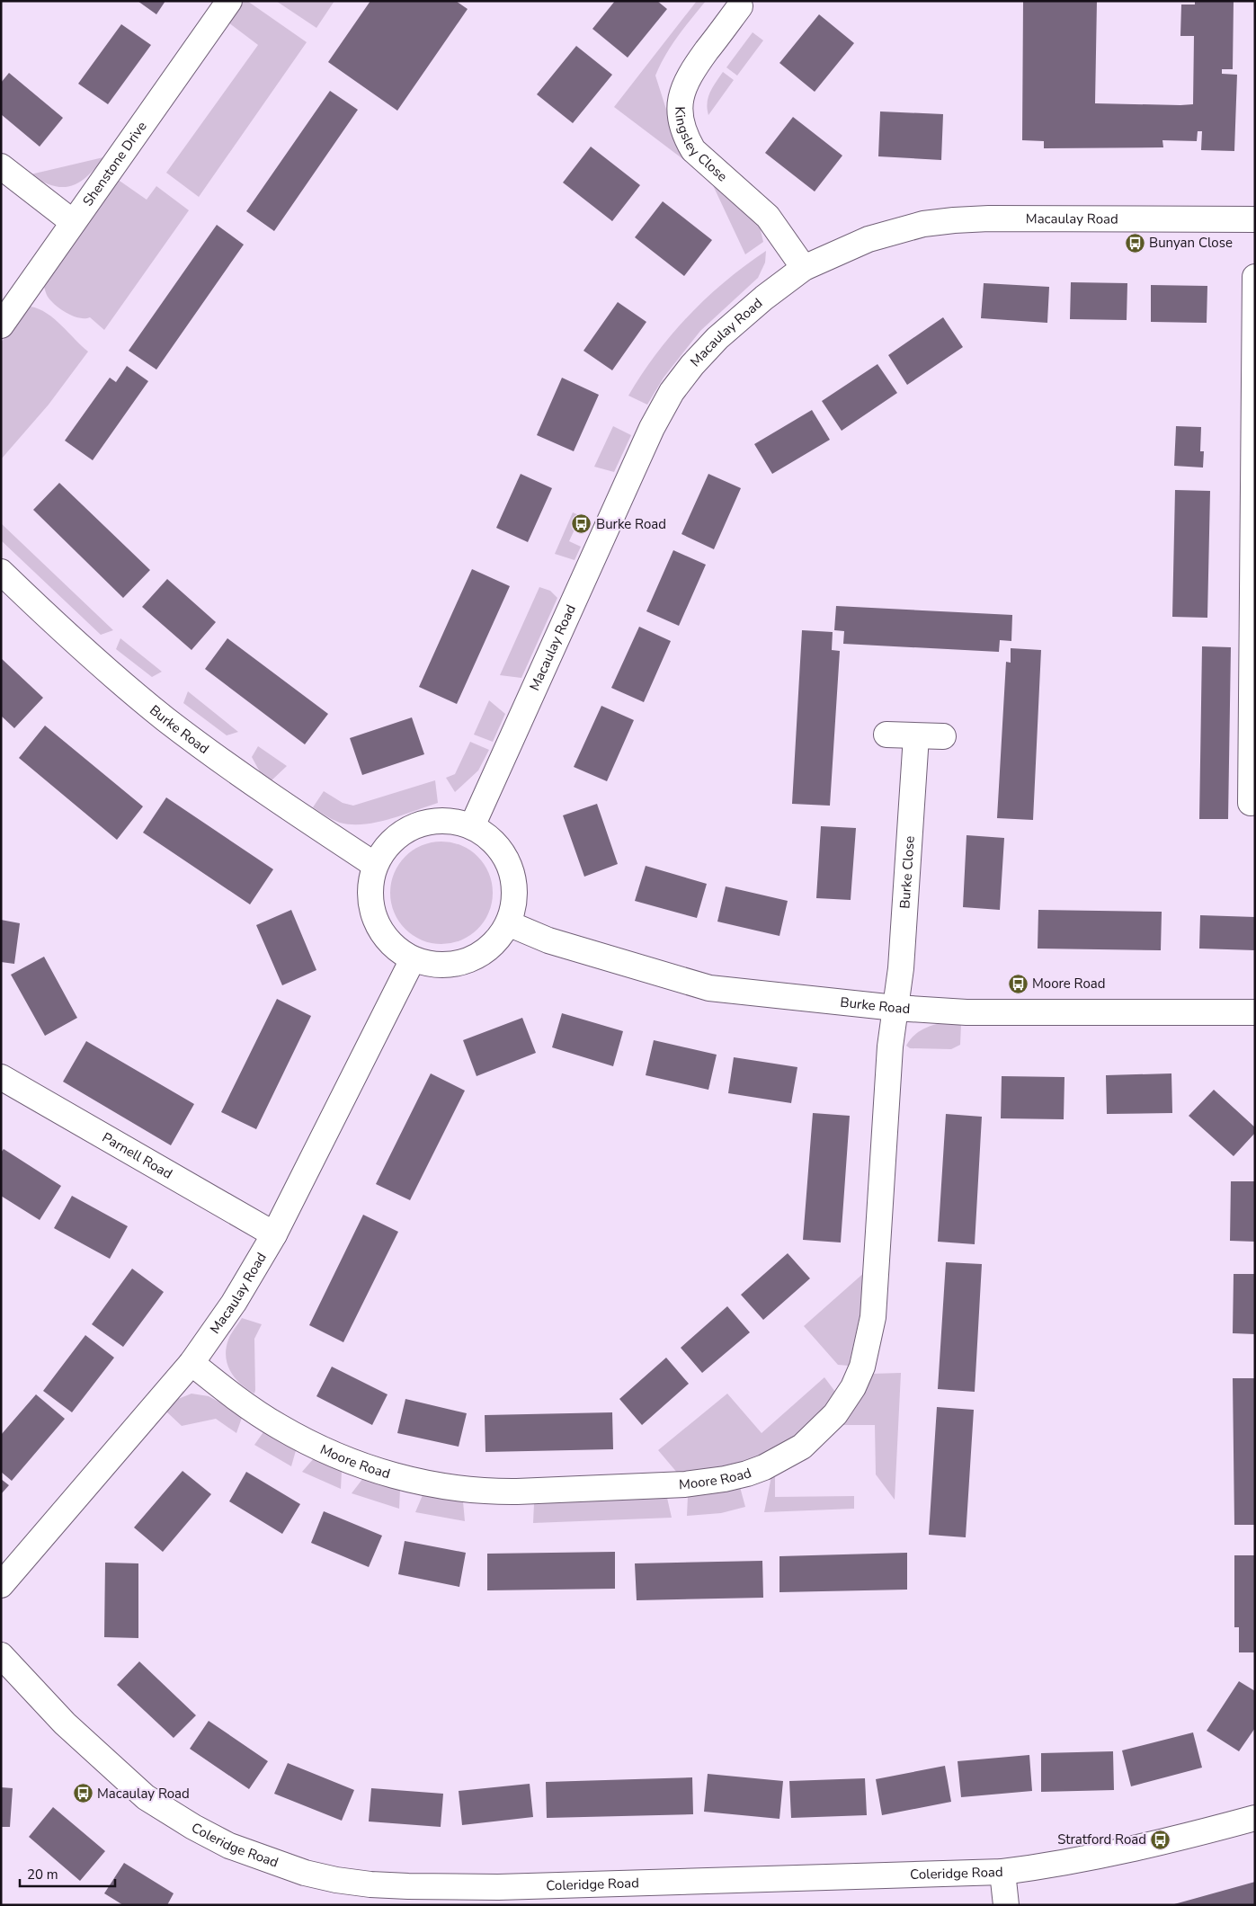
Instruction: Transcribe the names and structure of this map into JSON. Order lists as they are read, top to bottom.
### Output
{
  "streets": {
    "street": [
      "Kingsley Close",
      "Shenstone Drive",
      "Macaulay Road",
      "Burke Road",
      "Burke Close",
      "Parnell Road",
      "Moore Road",
      "Coleridge Road"
    ]
  },
  "crossings": [
    ["Kingsley Close", "Macaulay Road"],
    ["Macaulay Road", "Burke Road"],
    ["Macaulay Road", "Parnell Road"],
    ["Macaulay Road", "Moore Road"],
    ["Burke Road", "Burke Close"],
    ["Burke Road", "Moore Road"],
    ["Burke Close", "Moore Road"]
  ],
  "places": {
    "bus stop": [
      "Bunyan Close",
      "Burke Road",
      "Moore Road",
      "Macaulay Road",
      "Stratford Road"
    ]
  },
  "scale_bar": "20 m"
}
